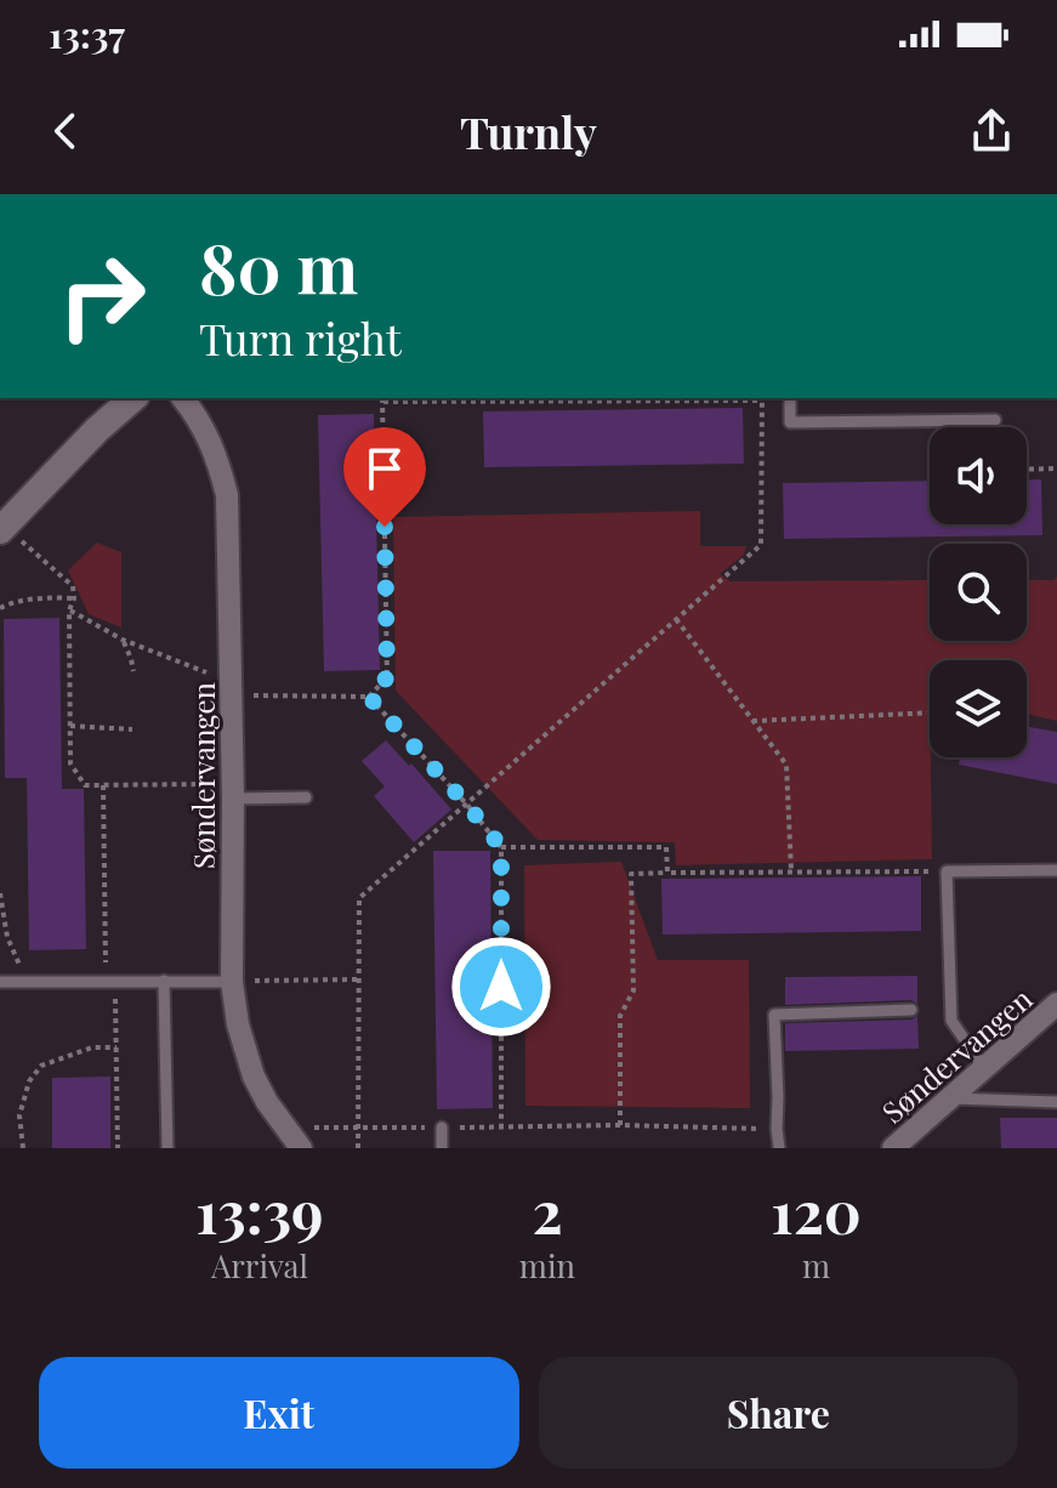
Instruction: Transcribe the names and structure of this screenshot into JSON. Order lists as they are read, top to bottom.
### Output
{
  "streets": {
    "street": ["Søndervangen"]
  },
  "page": {
    "status": "13:37",
    "header": "Turnly",
    "turn": ["80 m", "Turn right"],
    "eta": [
      "13:39",
      "Arrival",
      "2",
      "min",
      "120",
      "m"
    ],
    "buttons": ["Exit", "Share"]
  }
}
